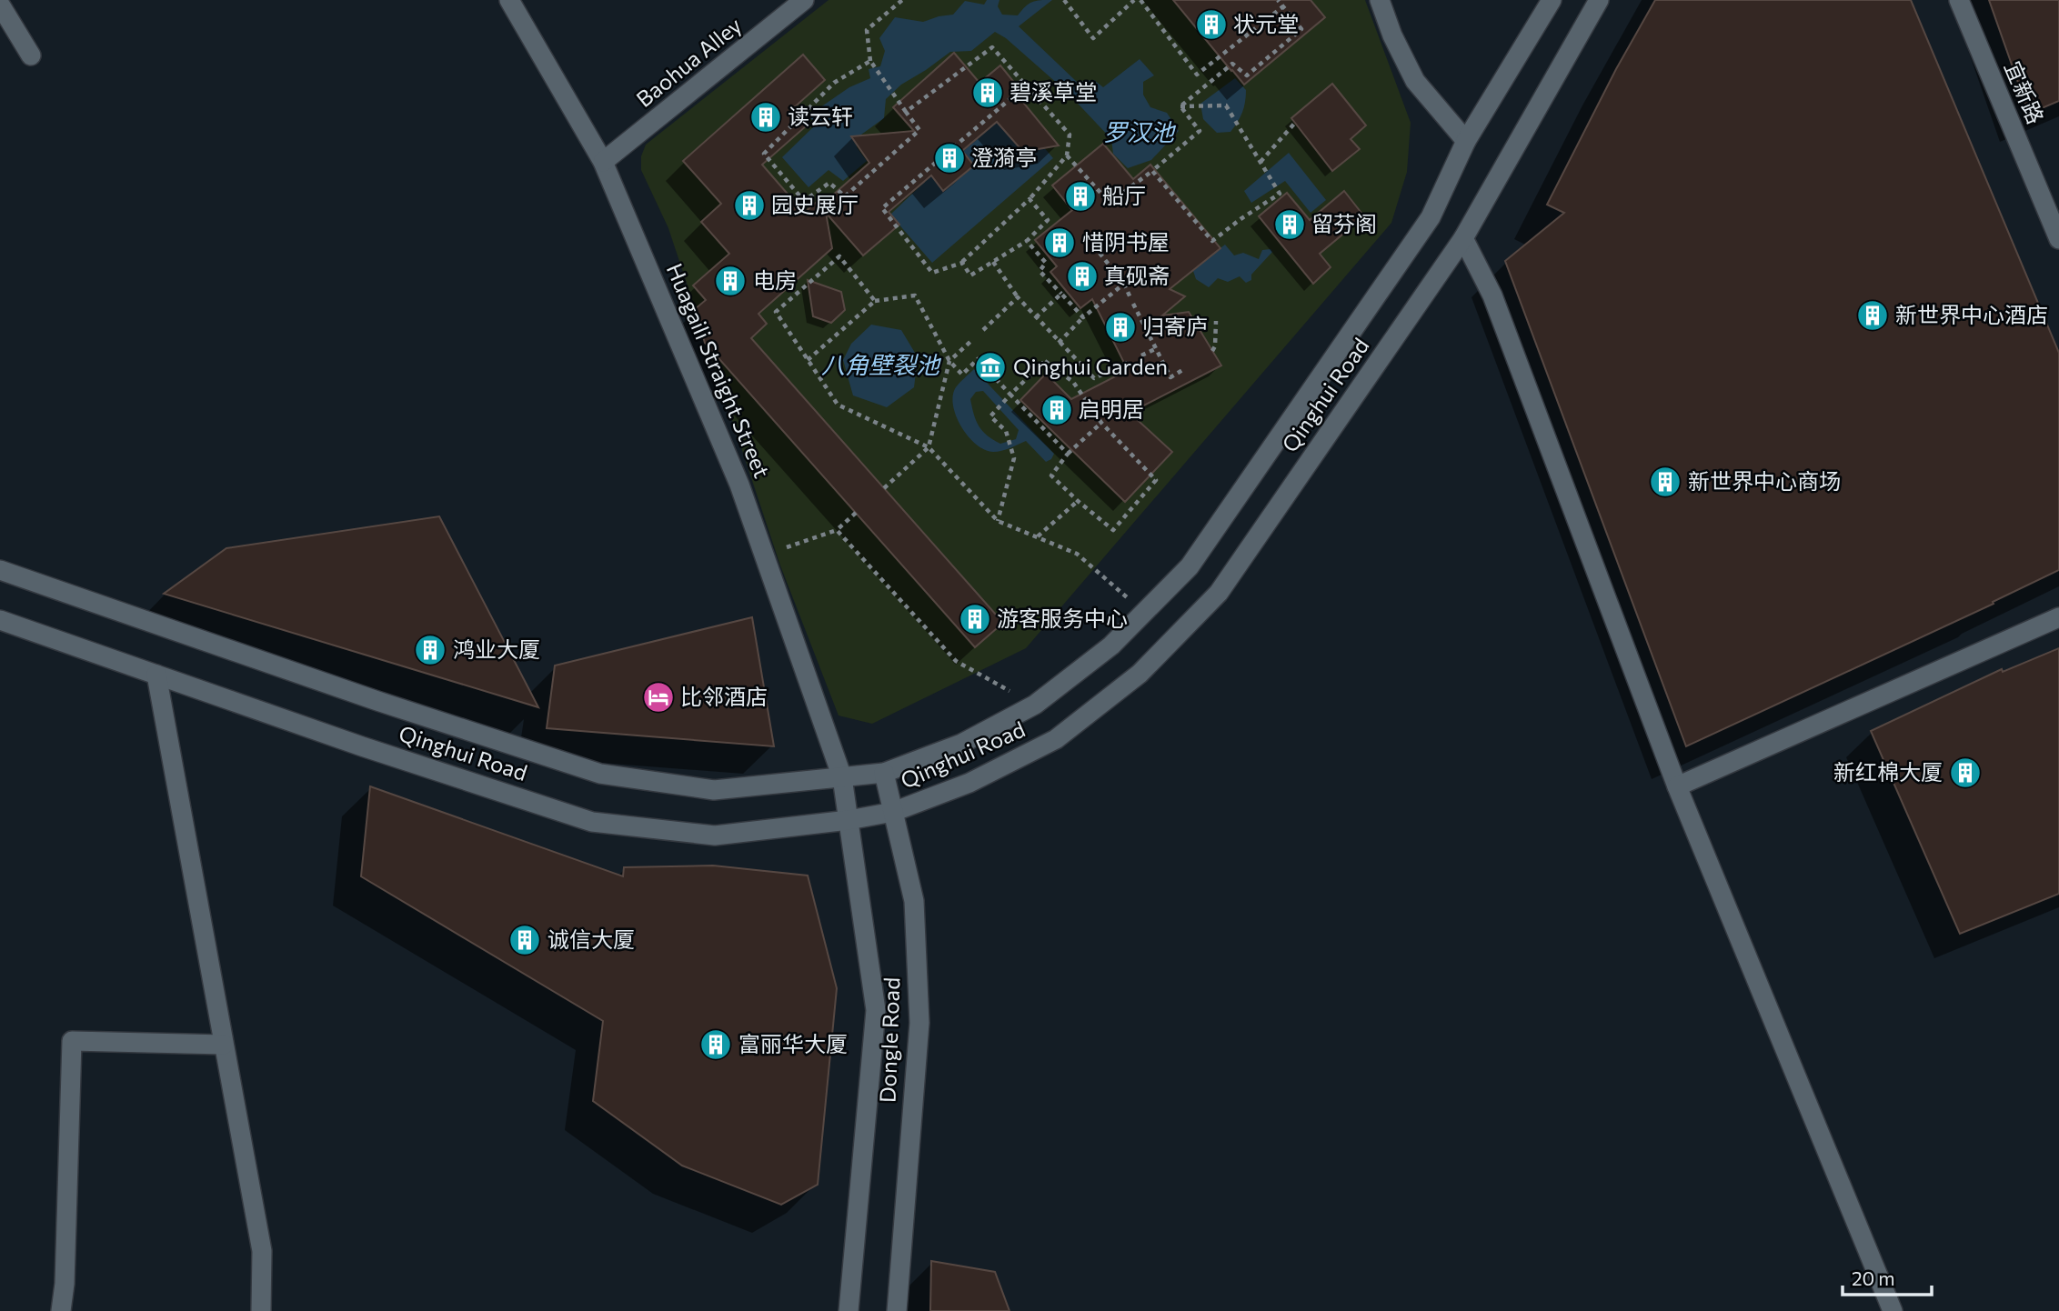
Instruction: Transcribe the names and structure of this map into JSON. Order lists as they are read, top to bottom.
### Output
{
  "streets": {
    "street": [
      "Baohua Alley",
      "宜新路",
      "Huagaili Straight Street",
      "Qinghui Road",
      "Dongle Road"
    ]
  },
  "crossings": [
    ["Baohua Alley", "Huagaili Straight Street"],
    ["Huagaili Straight Street", "Qinghui Road"],
    ["Huagaili Straight Street", "Dongle Road"],
    ["Qinghui Road", "Dongle Road"]
  ],
  "water": ["罗汉池", "八角壁裂池"],
  "places": {
    "building": [
      "状元堂",
      "碧溪草堂",
      "读云轩",
      "澄漪亭",
      "船厅",
      "园史展厅",
      "留芬阁",
      "惜阴书屋",
      "真砚斋",
      "电房",
      "新世界中心酒店",
      "归寄庐",
      "启明居",
      "新世界中心商场",
      "游客服务中心",
      "鸿业大厦",
      "新红棉大厦",
      "诚信大厦",
      "富丽华大厦"
    ],
    "museum": ["Qinghui Garden"],
    "hotel": ["比邻酒店"]
  },
  "scale_bar": "20 m"
}
